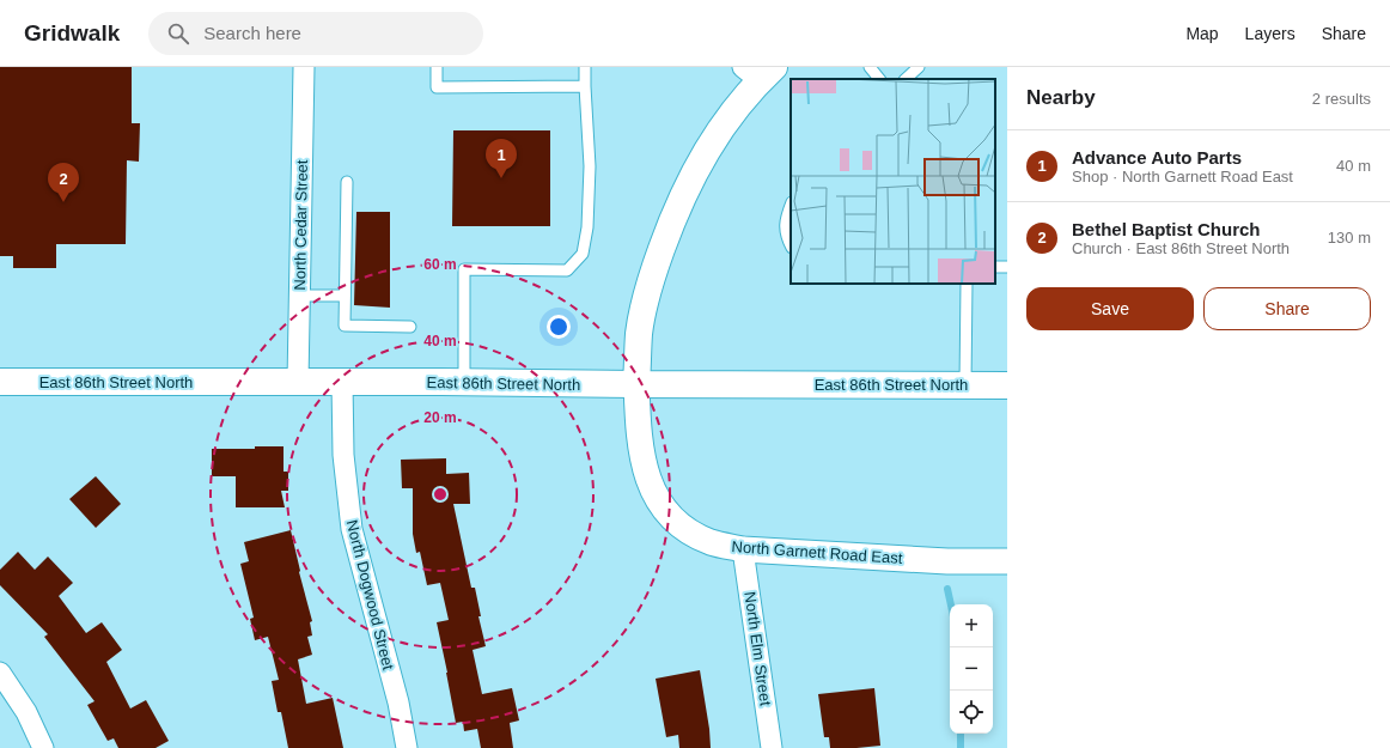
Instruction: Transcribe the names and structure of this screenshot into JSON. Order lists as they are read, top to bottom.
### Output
{
  "streets": {
    "main road": ["East 86th Street North", "North Garnett Road East"],
    "street": ["North Cedar Street", "North Dogwood Street", "North Elm Street"]
  },
  "crossings": [
    ["North Cedar Street", "East 86th Street North"],
    ["East 86th Street North", "North Garnett Road East"],
    ["East 86th Street North", "North Dogwood Street"],
    ["North Garnett Road East", "North Elm Street"]
  ],
  "page": {
    "header": "Gridwalk",
    "search": "Search here",
    "nav": ["Map", "Layers", "Share"],
    "heading": ["Nearby", "2 results"],
    "list": [
      {
        "mark": "1",
        "name": "Advance Auto Parts",
        "note": "Shop · North Garnett Road East",
        "value": "40 m"
      },
      {
        "mark": "2",
        "name": "Bethel Baptist Church",
        "note": "Church · East 86th Street North",
        "value": "130 m"
      }
    ],
    "pins": ["1", "2"],
    "buttons": ["Save", "Share"],
    "map_buttons": ["+", "−"]
  },
  "rings": ["60 m", "40 m", "20 m"]
}
